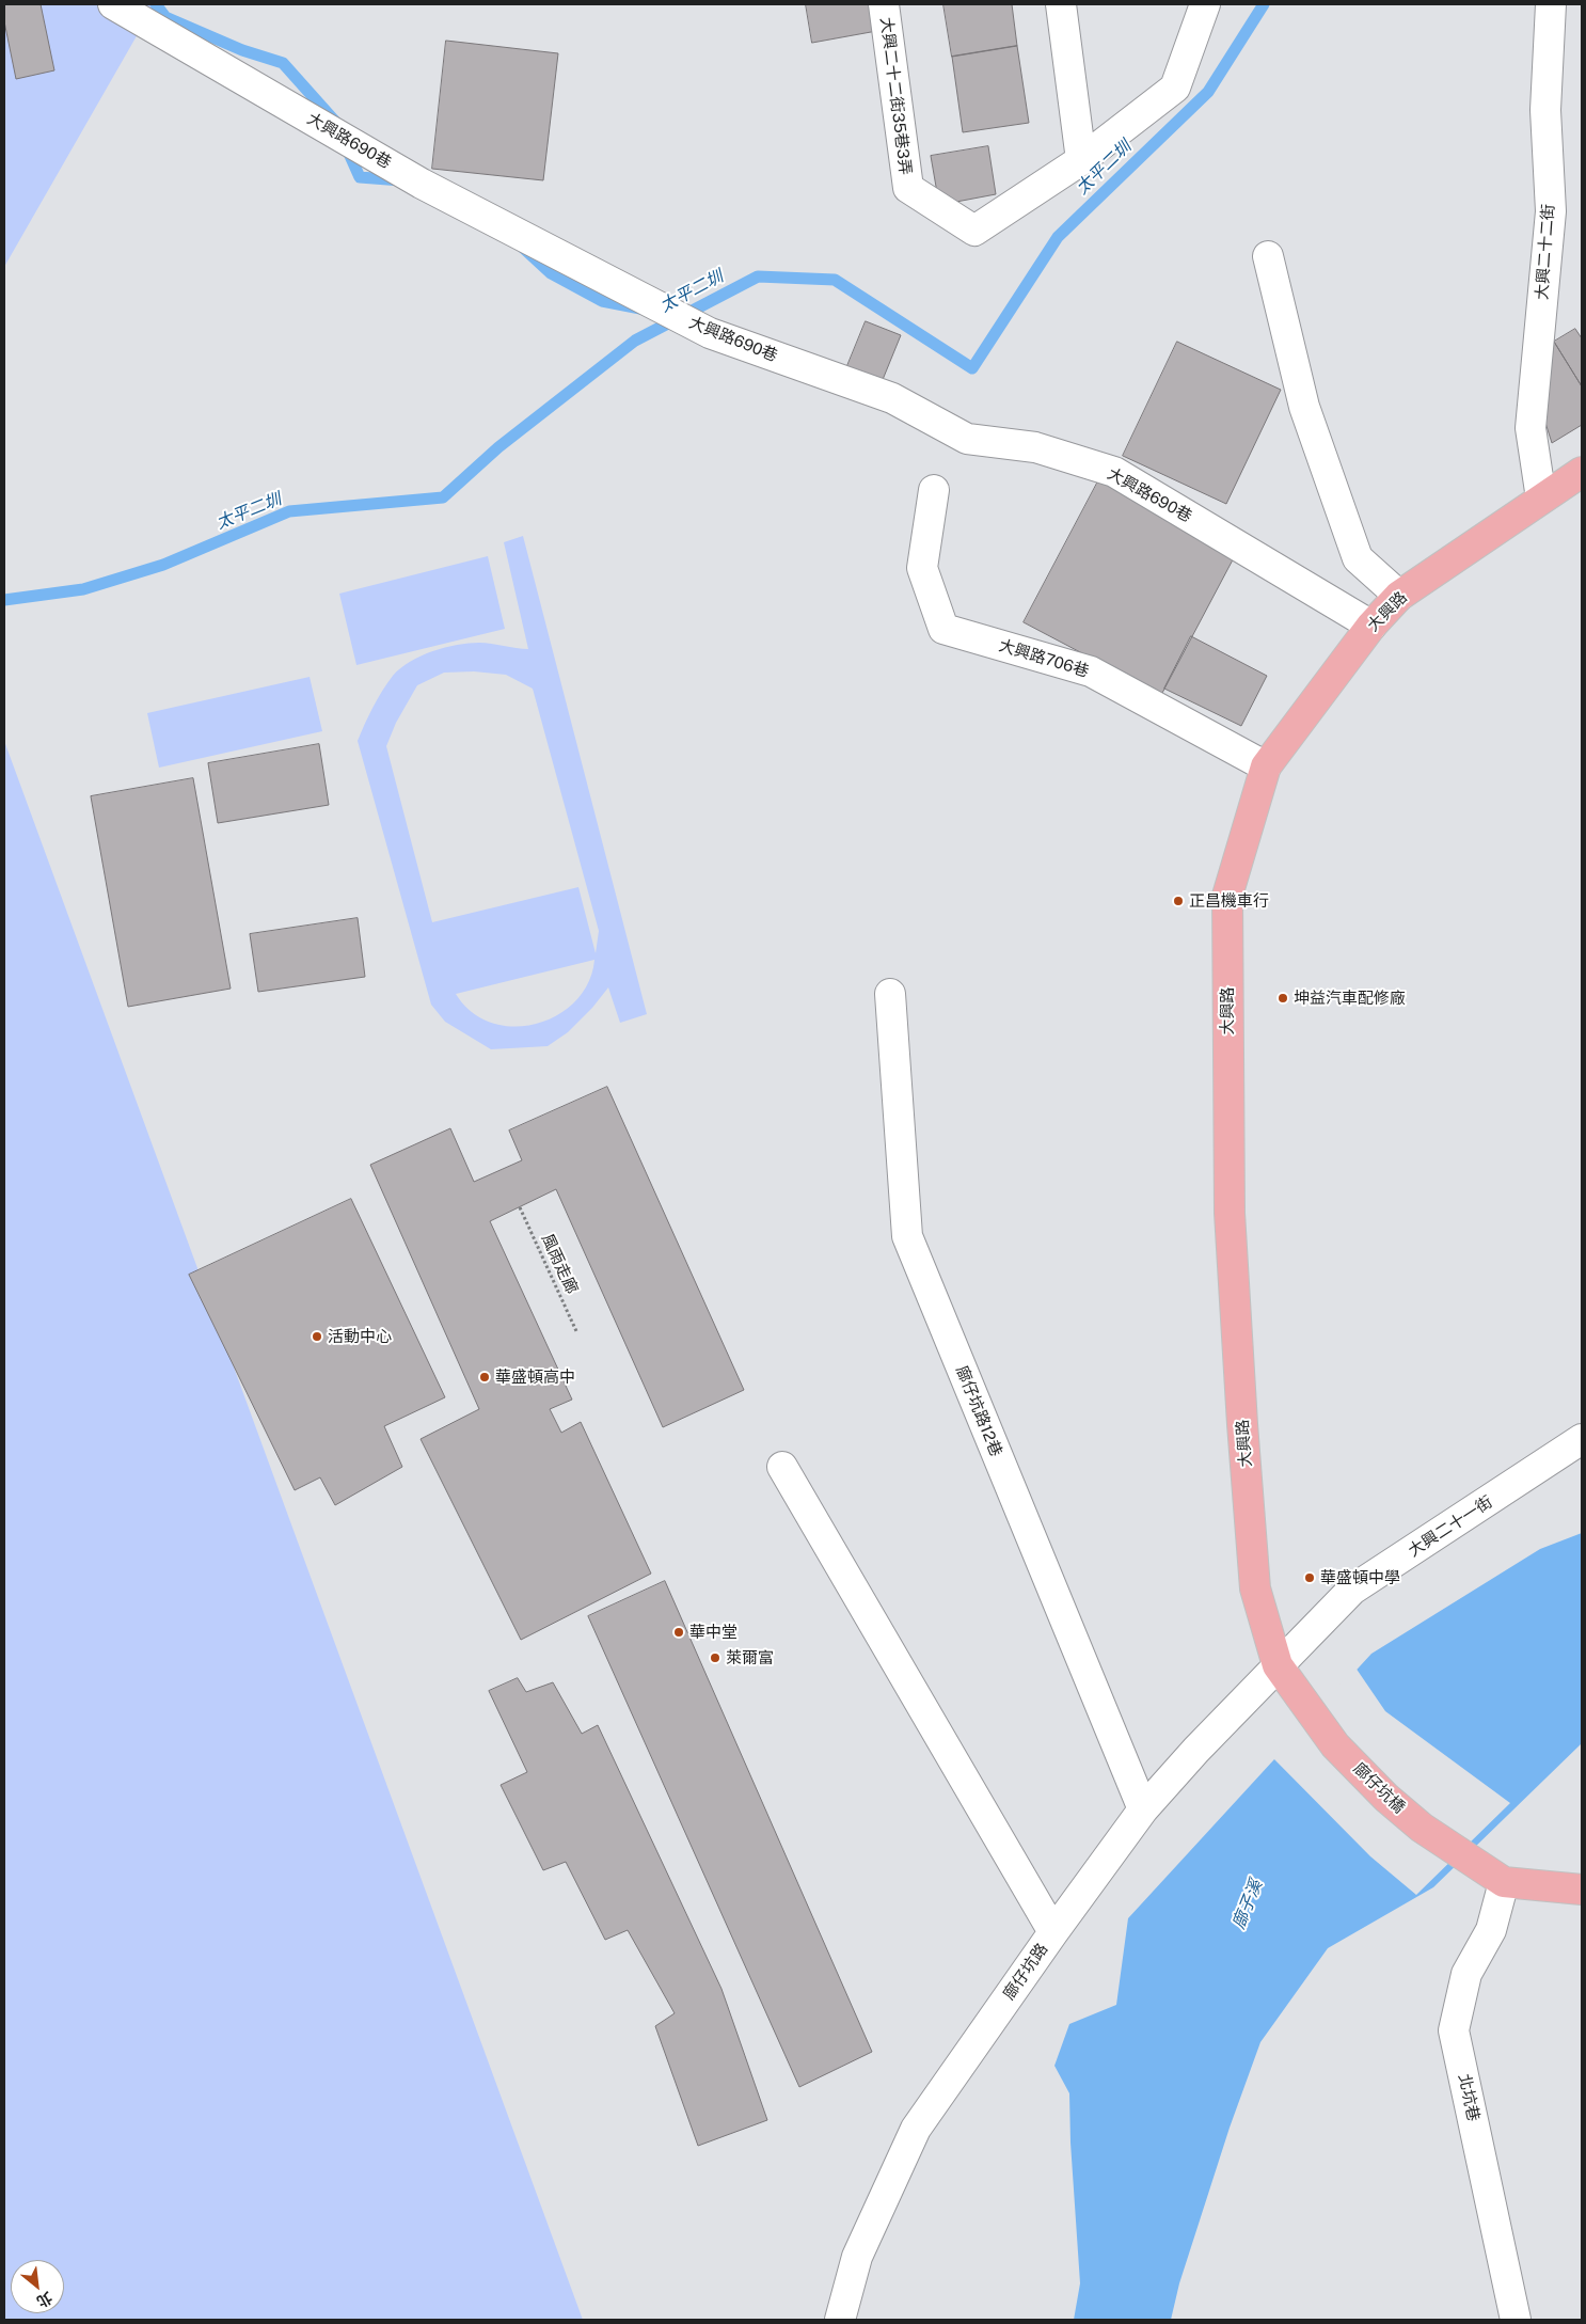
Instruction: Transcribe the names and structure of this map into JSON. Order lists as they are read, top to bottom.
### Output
{
  "streets": {
    "main road": ["大興路", "廍仔坑橋"],
    "street": [
      "大興二十二街35巷3弄",
      "大興路690巷",
      "大興二十二街",
      "大興路706巷",
      "廍仔坑路12巷",
      "大興二十一街",
      "廍仔坑路",
      "北坑巷"
    ],
    "path": ["風雨走廊"]
  },
  "crossings": [
    ["大興路690巷", "大興路"],
    ["大興二十二街", "大興路"],
    ["大興路", "大興路706巷"],
    ["大興路", "大興二十一街"],
    ["大興路", "廍仔坑橋"],
    ["大興路", "廍仔坑路"],
    ["廍仔坑路12巷", "廍仔坑路"],
    ["大興二十一街", "廍仔坑路"],
    ["廍仔坑橋", "北坑巷"]
  ],
  "water": ["太平二圳", "廍子溪"],
  "places": [
    "正昌機車行",
    "坤益汽車配修廠",
    "活動中心",
    "華盛頓高中",
    "華盛頓中學",
    "華中堂",
    "萊爾富"
  ],
  "north": "bottom right"
}
